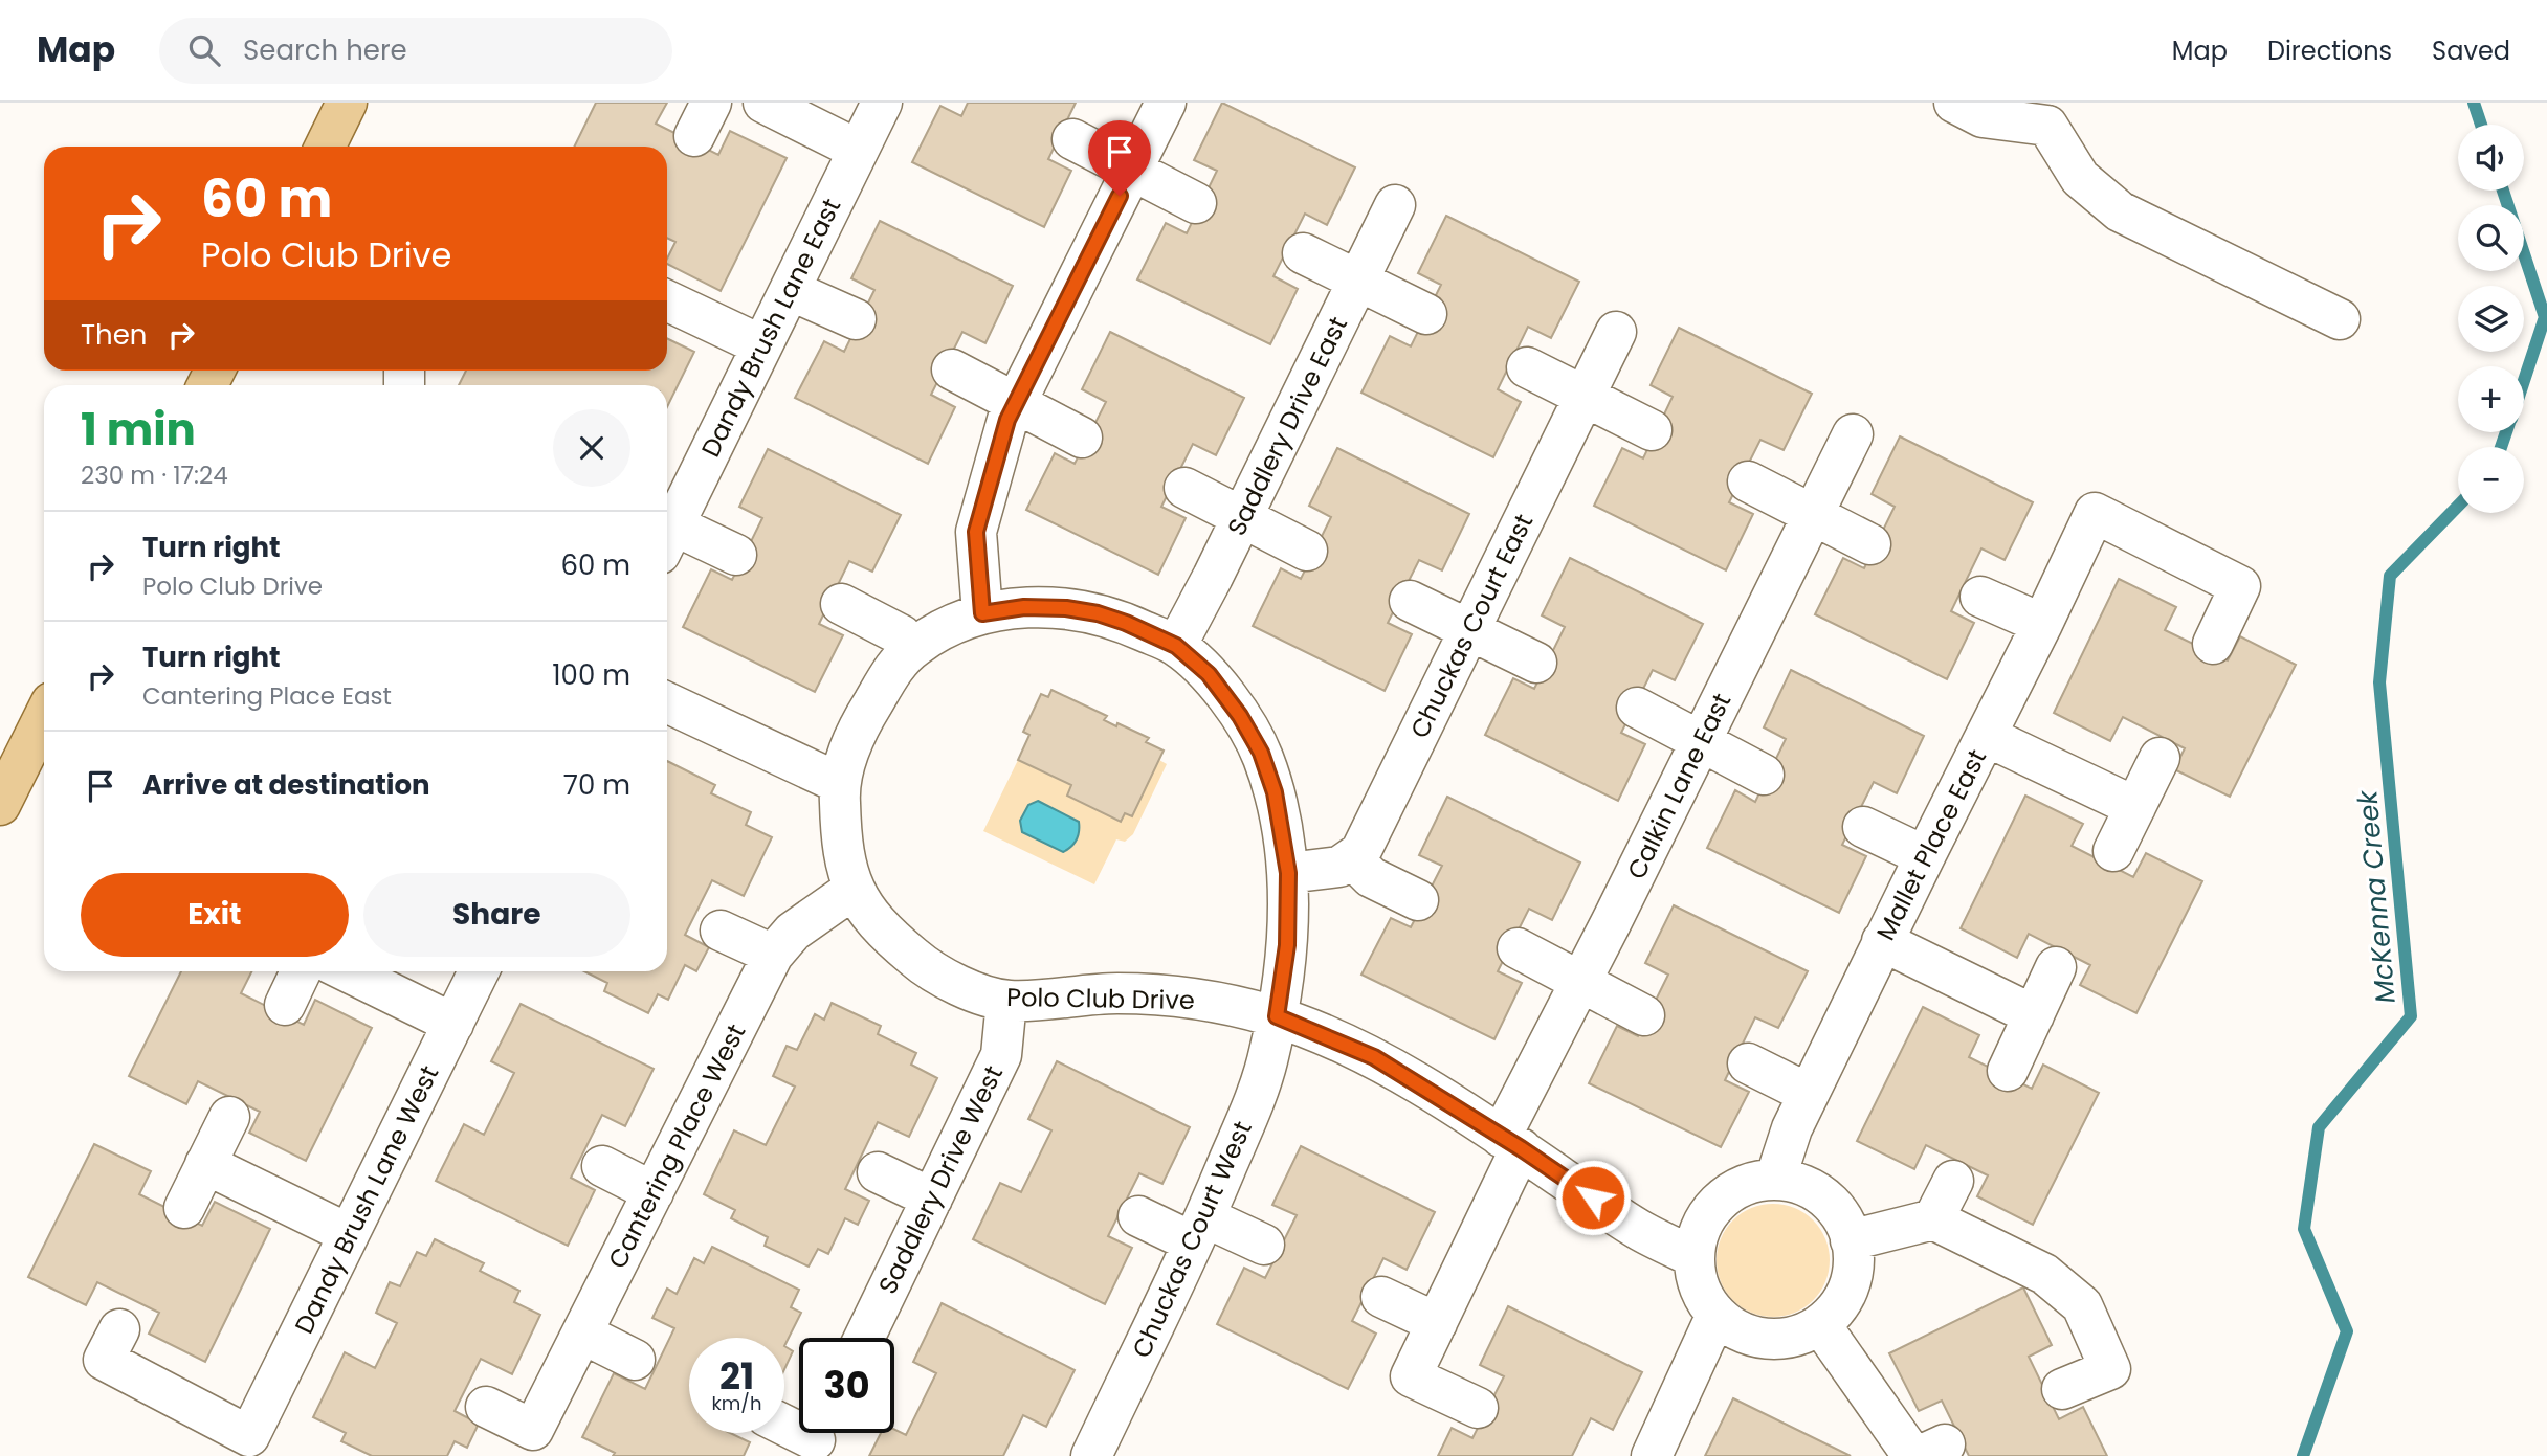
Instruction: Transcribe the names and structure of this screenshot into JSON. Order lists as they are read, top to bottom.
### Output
{
  "streets": {
    "street": [
      "Dandy Brush Lane East",
      "Saddlery Drive East",
      "Chuckas Court East",
      "Calkin Lane East",
      "Mallet Place East",
      "Polo Club Drive",
      "Cantering Place West",
      "Saddlery Drive West",
      "Dandy Brush Lane West",
      "Chuckas Court West"
    ]
  },
  "crossings": [
    ["Saddlery Drive East", "Polo Club Drive"],
    ["Calkin Lane East", "Polo Club Drive"],
    ["Mallet Place East", "Polo Club Drive"],
    ["Polo Club Drive", "Cantering Place West"],
    ["Polo Club Drive", "Saddlery Drive West"],
    ["Polo Club Drive", "Chuckas Court West"]
  ],
  "water": ["McKenna Creek"],
  "page": {
    "header": "Map",
    "search": "Search here",
    "nav": ["Map", "Directions", "Saved"],
    "map_buttons": ["+", "−"],
    "turn": ["60 m", "Polo Club Drive"],
    "then": "Then",
    "heading": ["1 min", "230 m · 17:24"],
    "list": [
      {
        "name": "Turn right",
        "note": "Polo Club Drive",
        "value": "60 m"
      },
      {
        "name": "Turn right",
        "note": "Cantering Place East",
        "value": "100 m"
      },
      {
        "name": "Arrive at destination",
        "value": "70 m"
      }
    ],
    "buttons": ["Exit", "Share"],
    "speed": "21 km/h",
    "limit": "30"
  }
}
